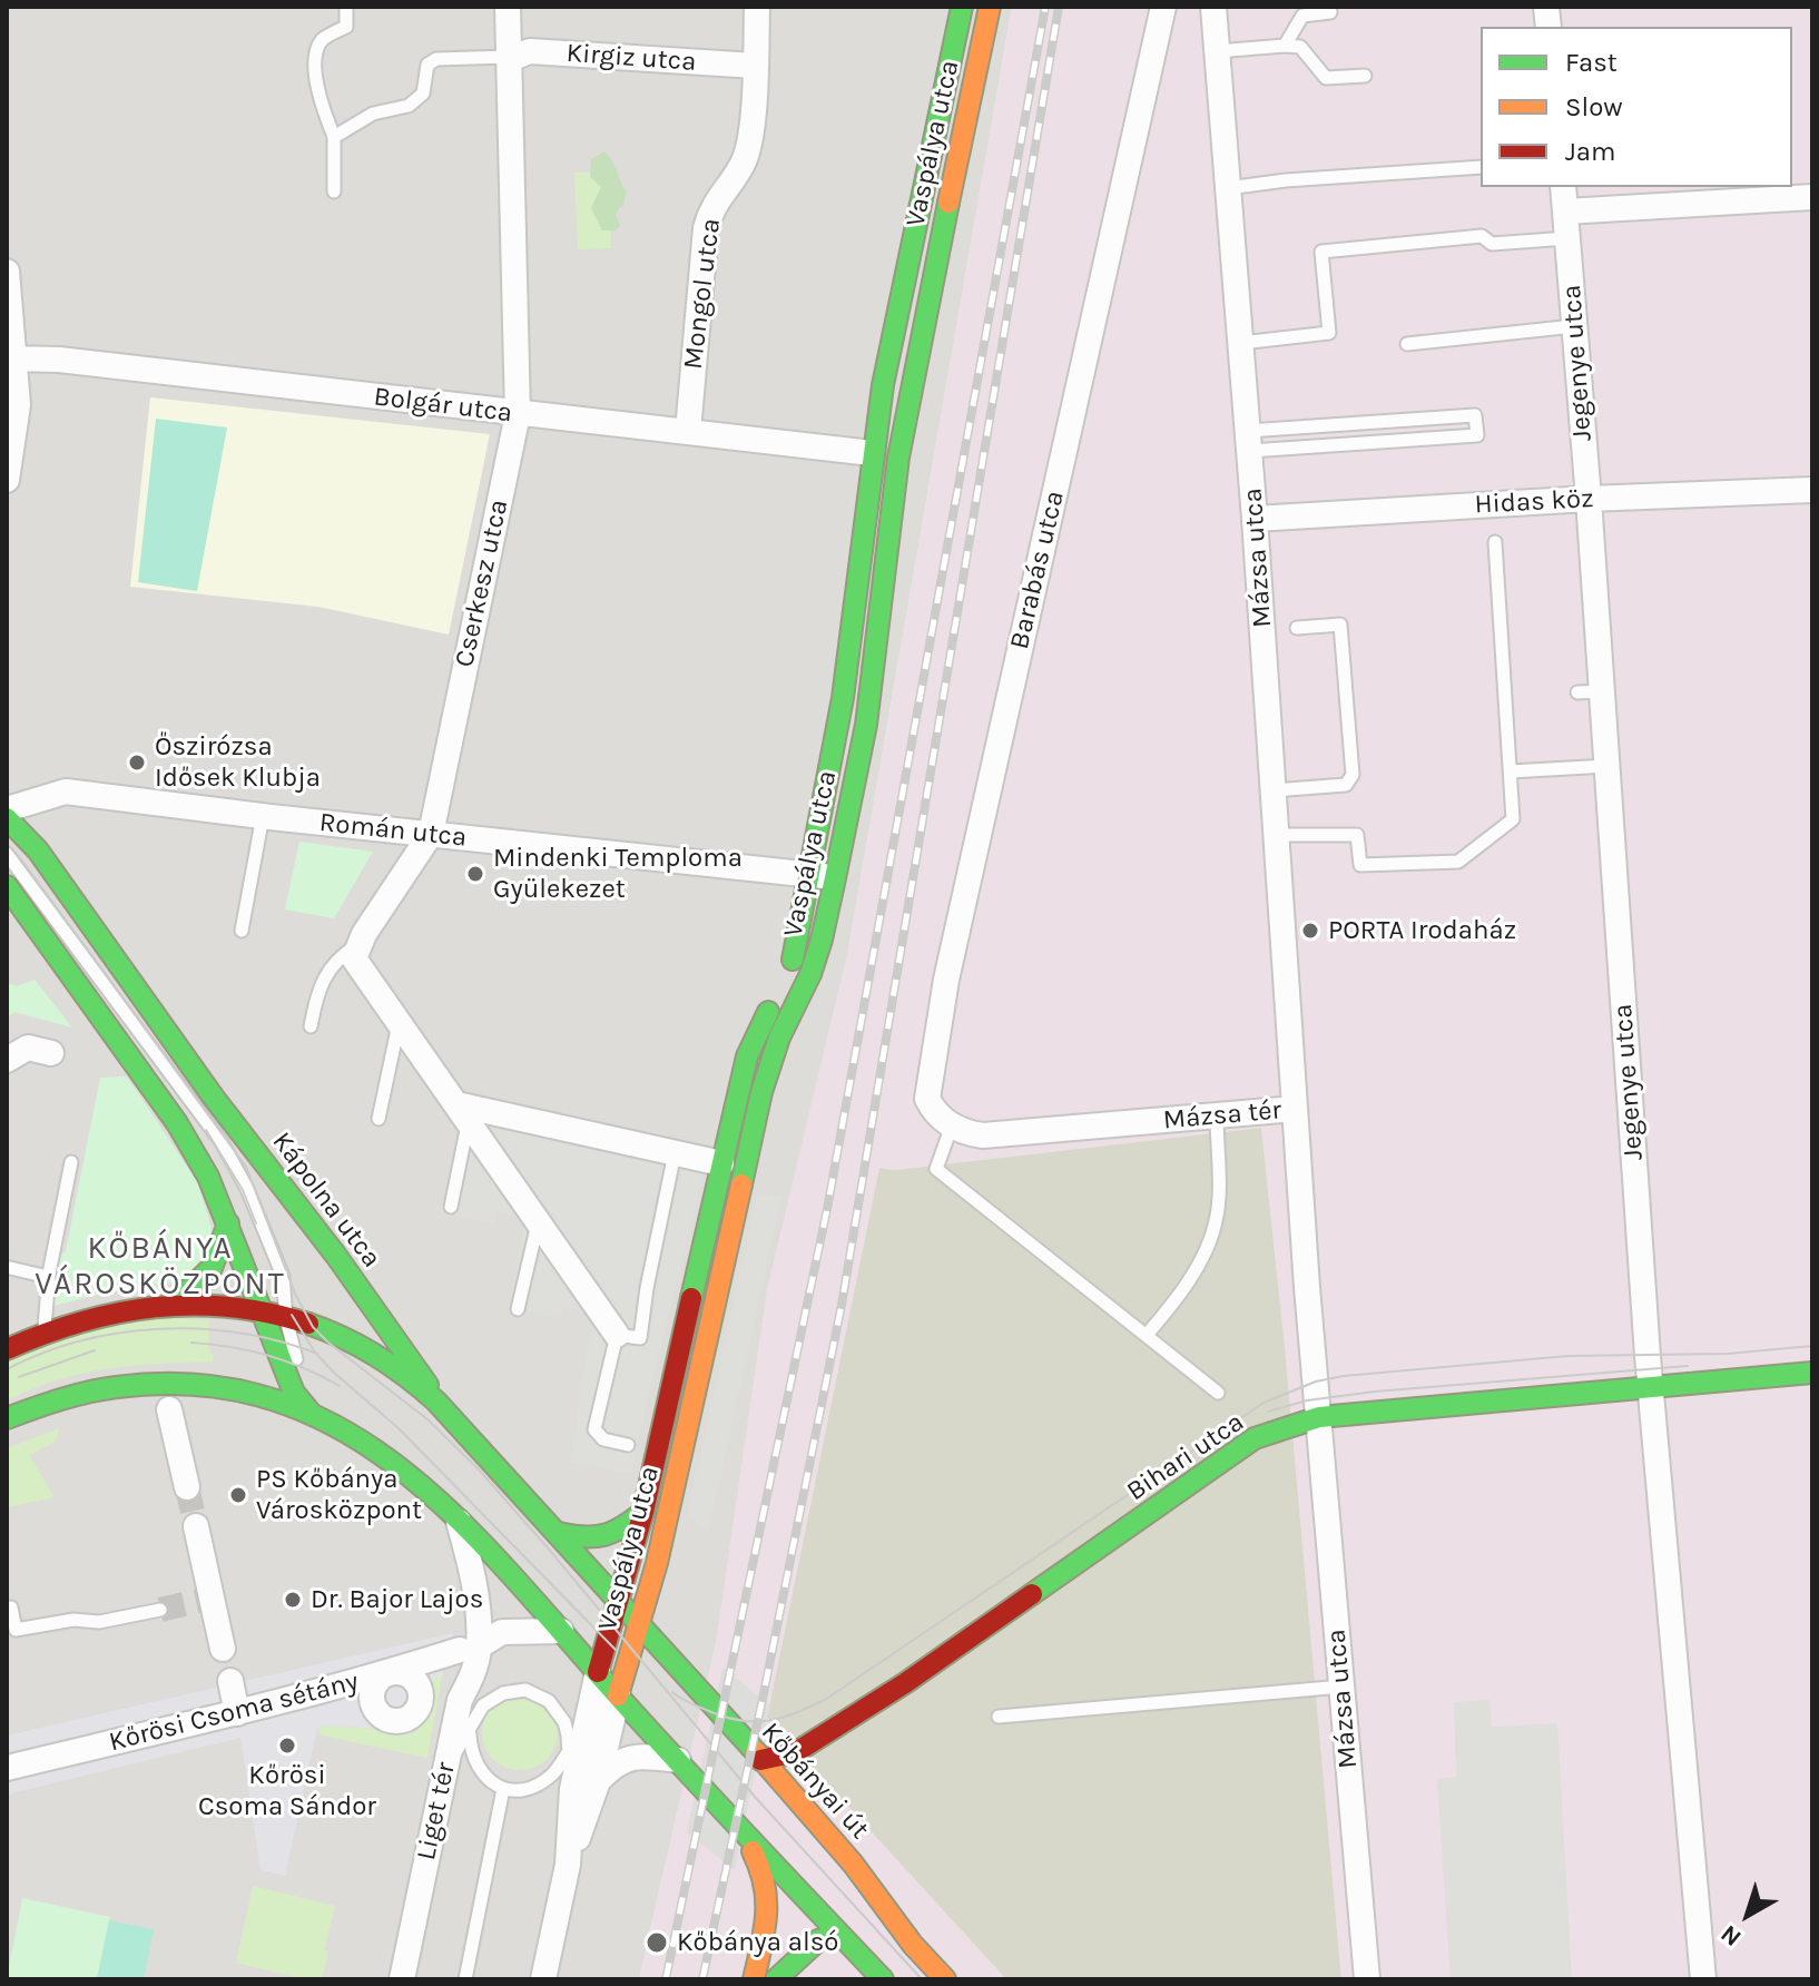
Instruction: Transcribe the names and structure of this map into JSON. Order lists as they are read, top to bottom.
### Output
{
  "streets": {
    "main road": [
      "Vaspálya utca",
      "Kápolna utca",
      "Bihari utca",
      "Kőbányai út"
    ],
    "street": [
      "Kirgiz utca",
      "Mongol utca",
      "Jegenye utca",
      "Bolgár utca",
      "Hidas köz",
      "Mázsa utca",
      "Barabás utca",
      "Cserkesz utca",
      "Román utca",
      "Mázsa tér",
      "Kőrösi Csoma sétány",
      "Liget tér"
    ]
  },
  "crossings": [
    ["Kirgiz utca", "Mongol utca"],
    ["Kirgiz utca", "Cserkesz utca"],
    ["Vaspálya utca", "Bolgár utca"],
    ["Vaspálya utca", "Román utca"],
    ["Vaspálya utca", "Kápolna utca"],
    ["Vaspálya utca", "Kőbányai út"],
    ["Mongol utca", "Bolgár utca"],
    ["Jegenye utca", "Hidas köz"],
    ["Jegenye utca", "Bihari utca"],
    ["Bolgár utca", "Cserkesz utca"],
    ["Hidas köz", "Mázsa utca"],
    ["Mázsa utca", "Mázsa tér"],
    ["Mázsa utca", "Bihari utca"],
    ["Barabás utca", "Mázsa tér"],
    ["Cserkesz utca", "Román utca"],
    ["Mázsa tér", "Bihari utca"],
    ["Kápolna utca", "Kőbányai út"],
    ["Bihari utca", "Kőbányai út"],
    ["Kőrösi Csoma sétány", "Liget tér"]
  ],
  "districts": ["KŐBÁNYA VÁROSKÖZPONT"],
  "places": [
    "Őszirózsa Idősek Klubja",
    "Mindenki Temploma Gyülekezet",
    "PORTA Irodaház",
    "PS Kőbánya Városközpont",
    "Dr. Bajor Lajos",
    "Kőrösi Csoma Sándor",
    "Kőbánya alsó"
  ],
  "legend": ["Fast", "Slow", "Jam"],
  "north": "bottom left"
}
